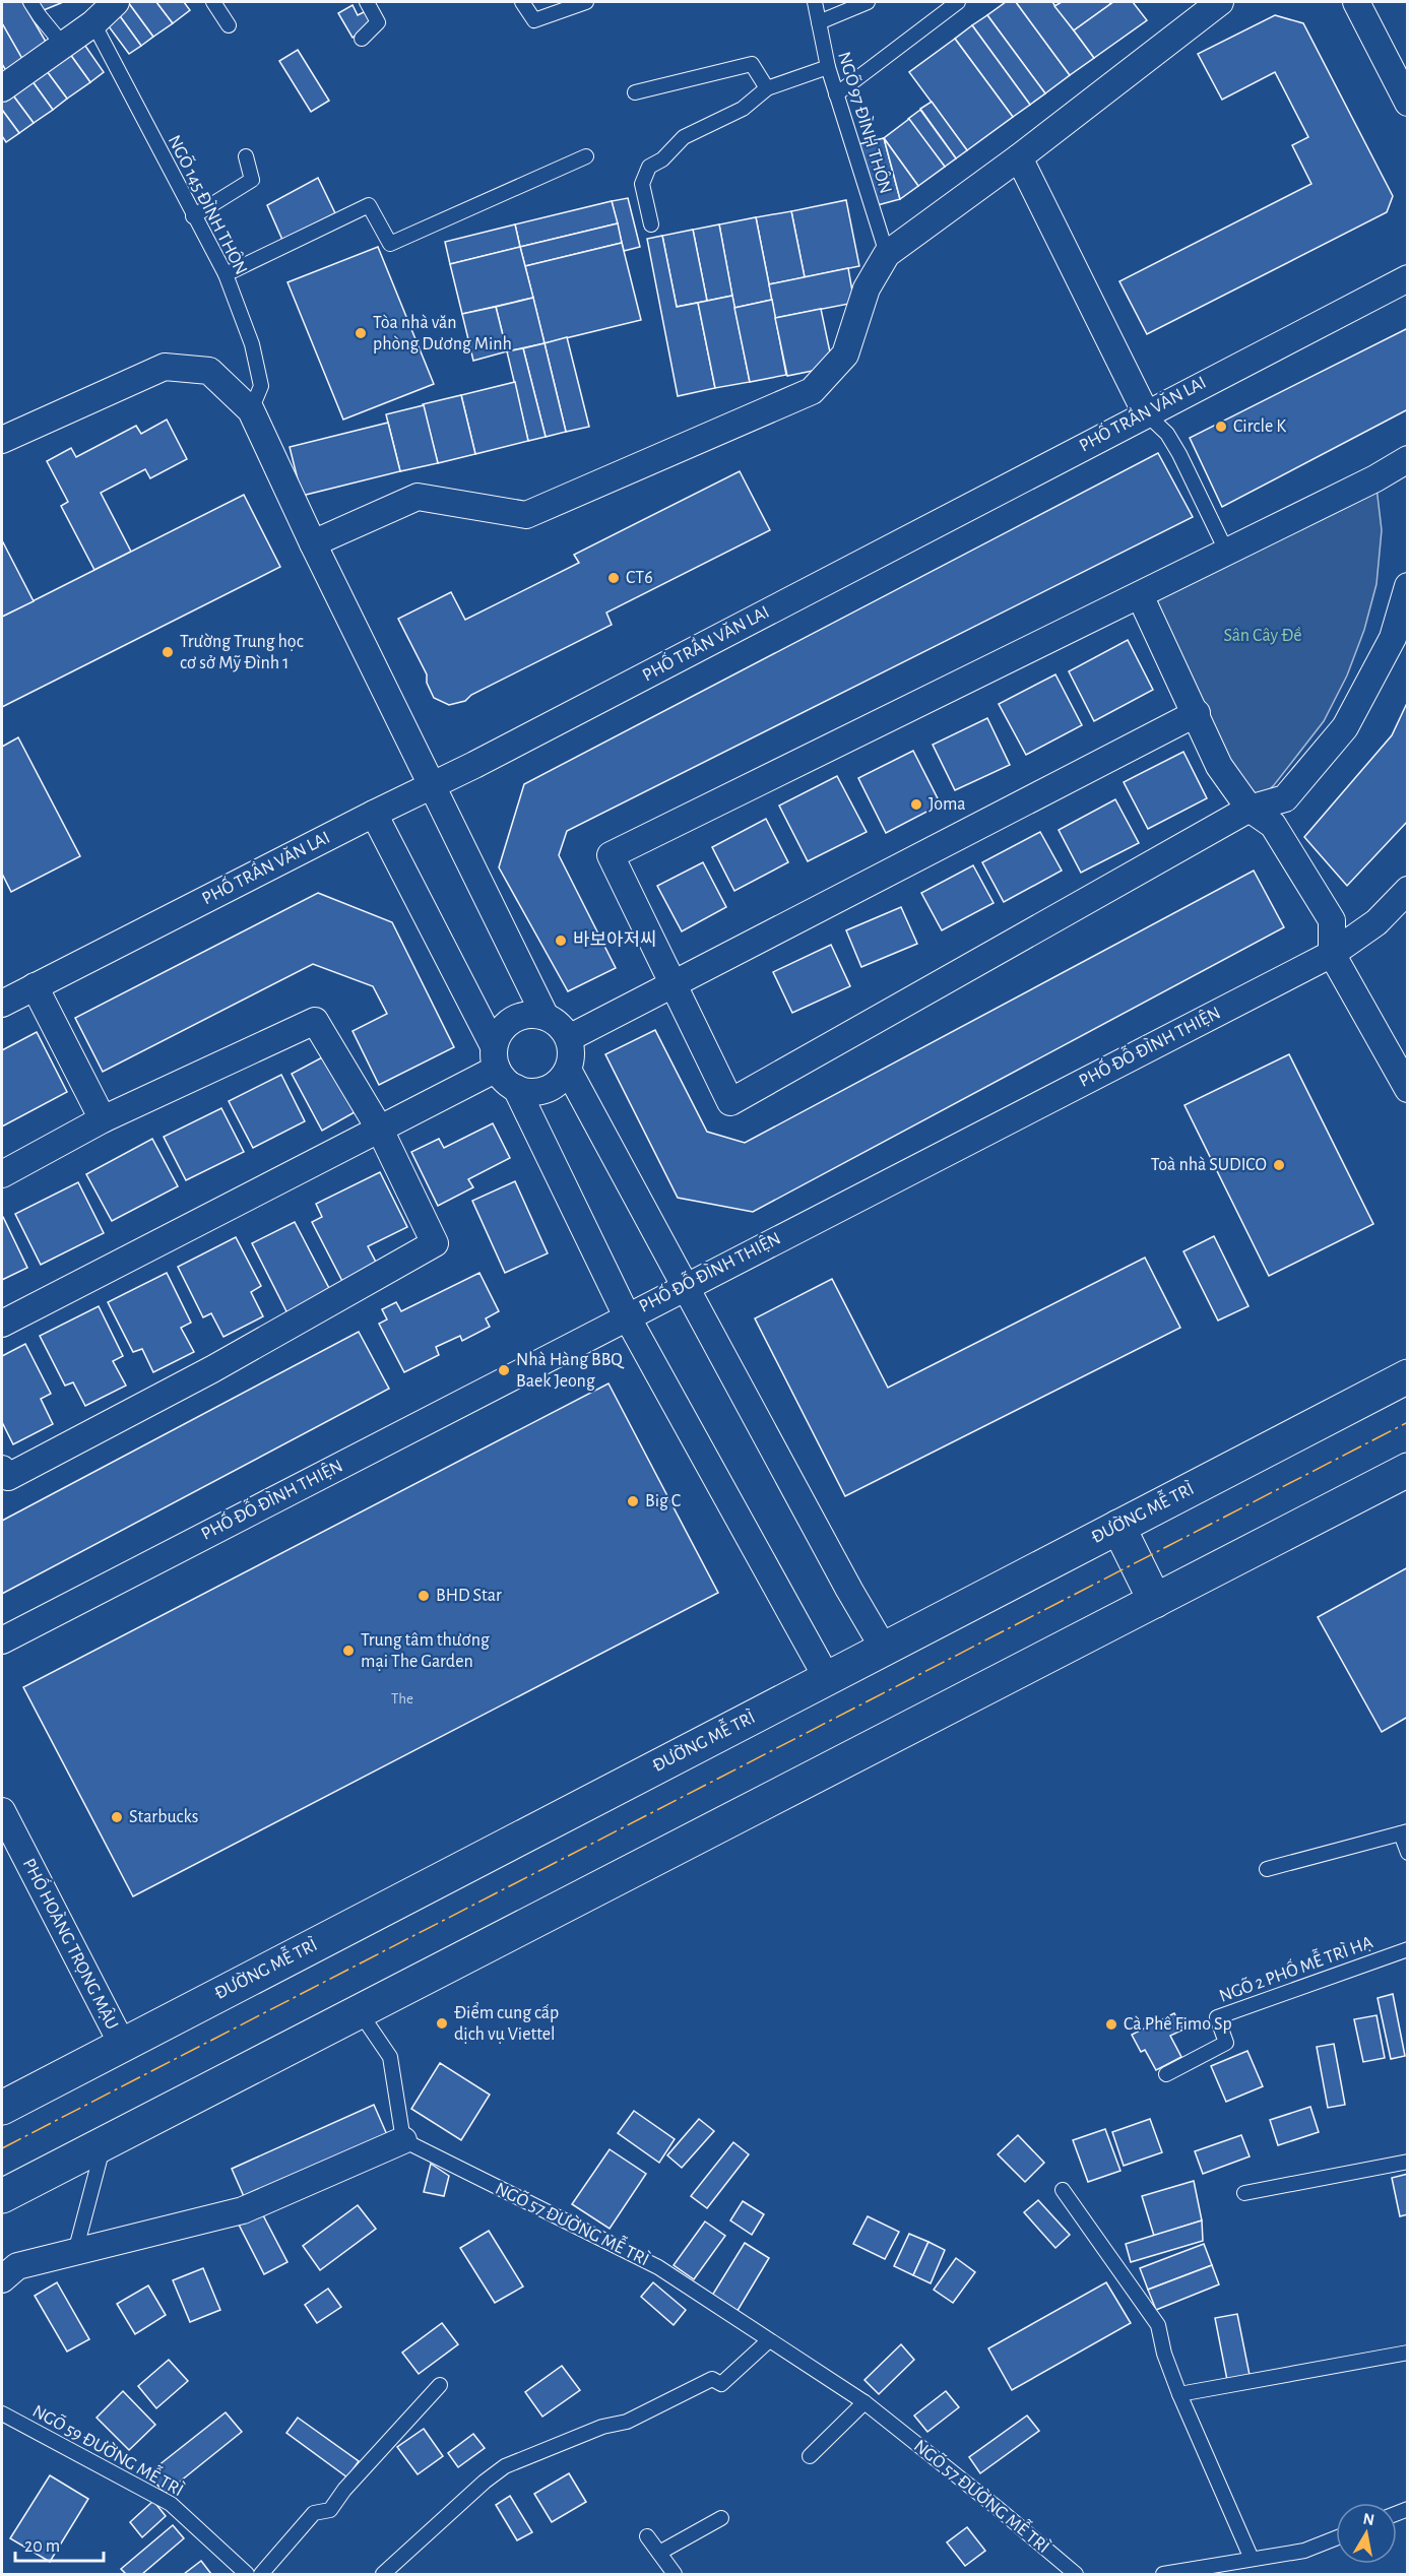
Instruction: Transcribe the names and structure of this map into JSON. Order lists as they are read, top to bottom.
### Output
{
  "streets": {
    "main road": ["ĐƯỜNG MỄ TRÌ"],
    "street": ["PHỐ TRẦN VĂN LAI", "PHỐ ĐỖ ĐÌNH THIỆN", "PHỐ HOÀNG TRỌNG MẬU"],
    "lane": [
      "NGÕ 97 ĐÌNH THÔN",
      "NGÕ 145 ĐÌNH THÔN",
      "NGÕ 2 PHỐ MỄ TRÌ HẠ",
      "NGÕ 57 ĐƯỜNG MỄ TRÌ",
      "NGÕ 59 ĐƯỜNG MỄ TRÌ"
    ]
  },
  "crossings": [
    ["ĐƯỜNG MỄ TRÌ", "PHỐ HOÀNG TRỌNG MẬU"]
  ],
  "parks": ["Sân Cây Đề"],
  "places": [
    "Tòa nhà văn phòng Dương Minh",
    "Circle K",
    "CT6",
    "Trường Trung học cơ sở Mỹ Đình 1",
    "Joma",
    "바보아저씨",
    "Toà nhà SUDICO",
    "Nhà Hàng BBQ Baek Jeong",
    "Big C",
    "BHD Star",
    "Trung tâm thương mại The Garden",
    "Starbucks",
    "Điểm cung cấp dịch vụ Viettel",
    "Cà Phê Fimo Sp"
  ],
  "house_numbers": ["The"],
  "scale_bar": "20 m",
  "north": "top"
}
